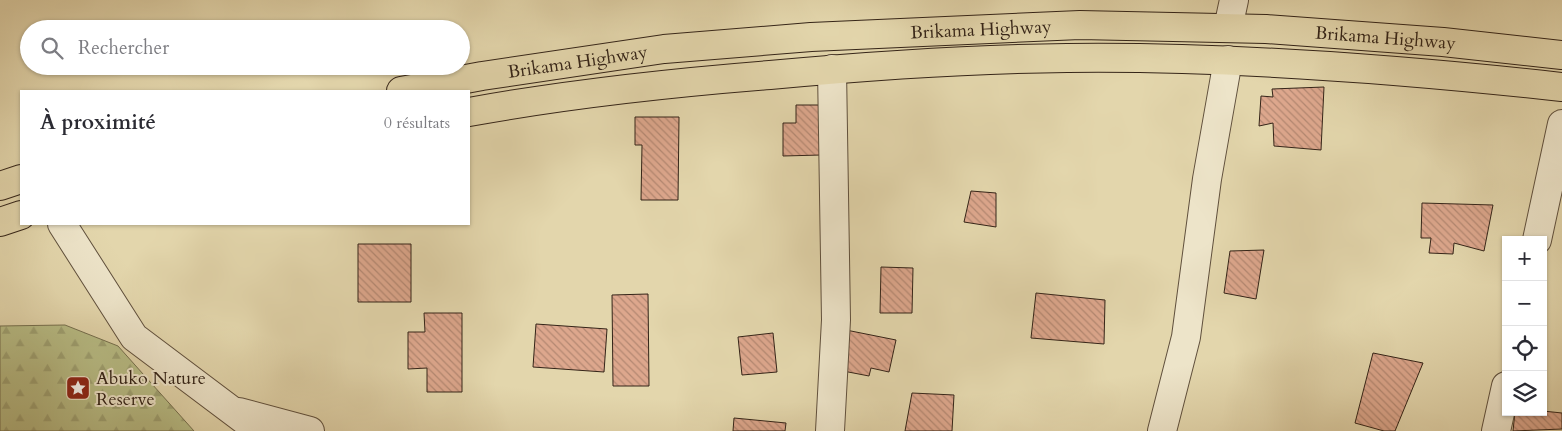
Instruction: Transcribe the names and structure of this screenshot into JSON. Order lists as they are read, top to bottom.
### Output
{
  "streets": {
    "highway": ["Brikama Highway"]
  },
  "places": {
    "place": ["Abuko Nature Reserve"]
  },
  "page": {
    "search": "Rechercher",
    "heading": ["À proximité", "0 résultats"],
    "map_buttons": ["+", "−"]
  }
}
